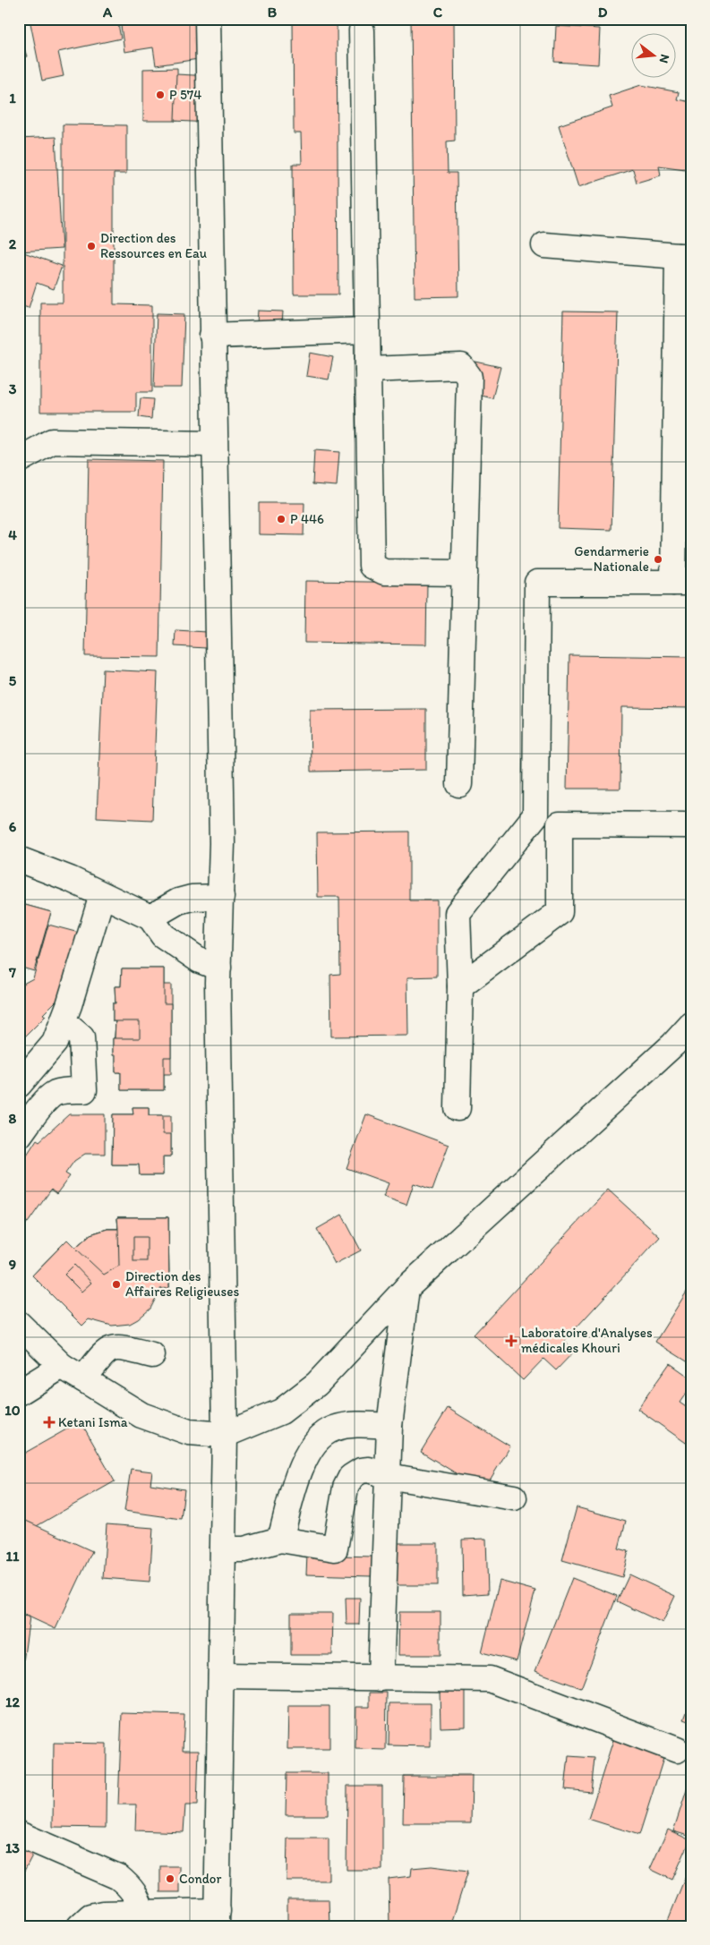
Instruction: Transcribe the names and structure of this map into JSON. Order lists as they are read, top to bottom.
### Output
{
  "places": {
    "other": [
      "P 574",
      "Direction des Ressources en Eau",
      "P 446",
      "Gendarmerie Nationale",
      "Direction des Affaires Religieuses",
      "Condor"
    ],
    "health": ["Laboratoire d'Analyses médicales Khouri", "Ketani Isma"]
  },
  "north": "right",
  "grid": {
    "columns": [
      "A",
      "B",
      "C",
      "D"
    ],
    "rows": [
      "1",
      "2",
      "3",
      "4",
      "5",
      "6",
      "7",
      "8",
      "9",
      "10",
      "11",
      "12",
      "13"
    ]
  }
}
